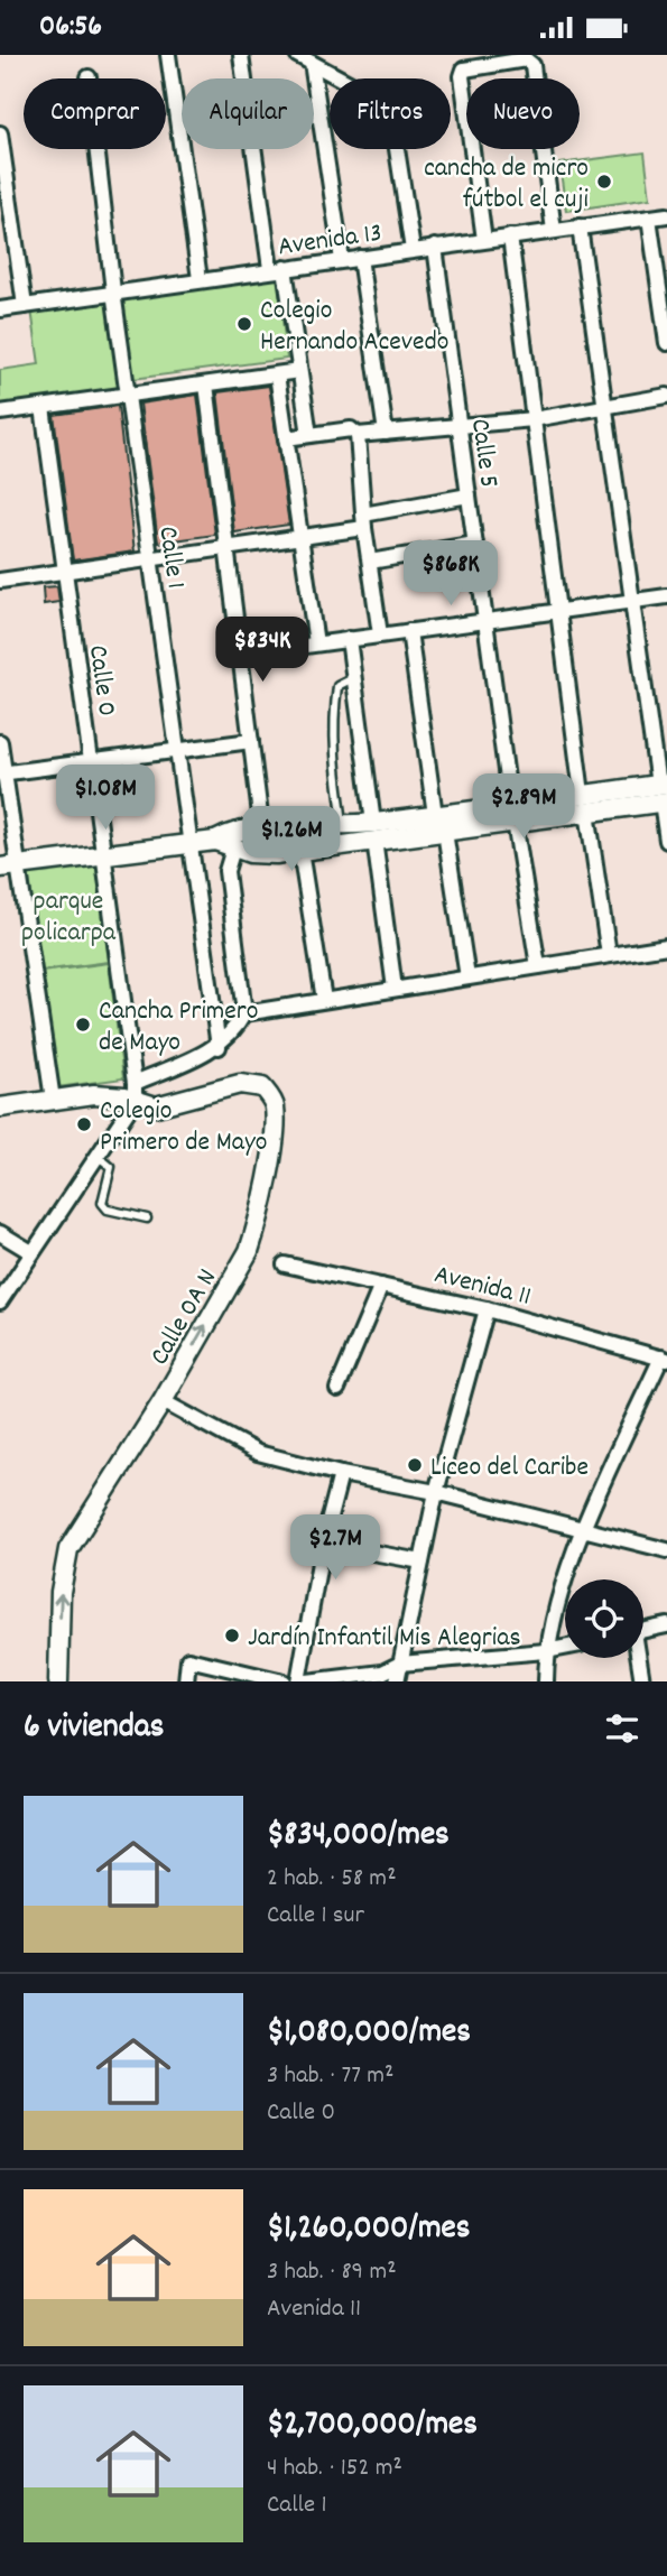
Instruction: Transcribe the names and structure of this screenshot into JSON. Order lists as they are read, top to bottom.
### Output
{
  "streets": {
    "street": [
      "Avenida 13",
      "Calle 5",
      "Calle 1",
      "Calle 0",
      "Avenida 11",
      "Calle 0A N"
    ]
  },
  "crossings": [
    ["Avenida 13", "Calle 5"],
    ["Avenida 13", "Calle 1"],
    ["Calle 0", "Calle 0A N"]
  ],
  "parks": ["parque policarpa"],
  "places": [
    "cancha de micro fútbol el cuji",
    "Colegio Hernando Acevedo",
    "Cancha Primero de Mayo",
    "Colegio Primero de Mayo",
    "Liceo del Caribe",
    "Jardín Infantil Mis Alegrias"
  ],
  "page": {
    "status": "06:56",
    "chip": [
      "Comprar",
      "Alquilar",
      "Filtros",
      "Nuevo"
    ],
    "price": [
      "$868K",
      "$834K",
      "$1.08M",
      "$2.89M",
      "$1.26M",
      "$2.7M"
    ],
    "heading": "6 viviendas",
    "list": [
      {
        "name": "$834,000/mes",
        "note": "2 hab. · 58 m² · Calle 1 sur"
      },
      {
        "name": "$1,080,000/mes",
        "note": "3 hab. · 77 m² · Calle 0"
      },
      {
        "name": "$1,260,000/mes",
        "note": "3 hab. · 89 m² · Avenida 11"
      },
      {
        "name": "$2,700,000/mes",
        "note": "4 hab. · 152 m² · Calle 1"
      }
    ]
  }
}
